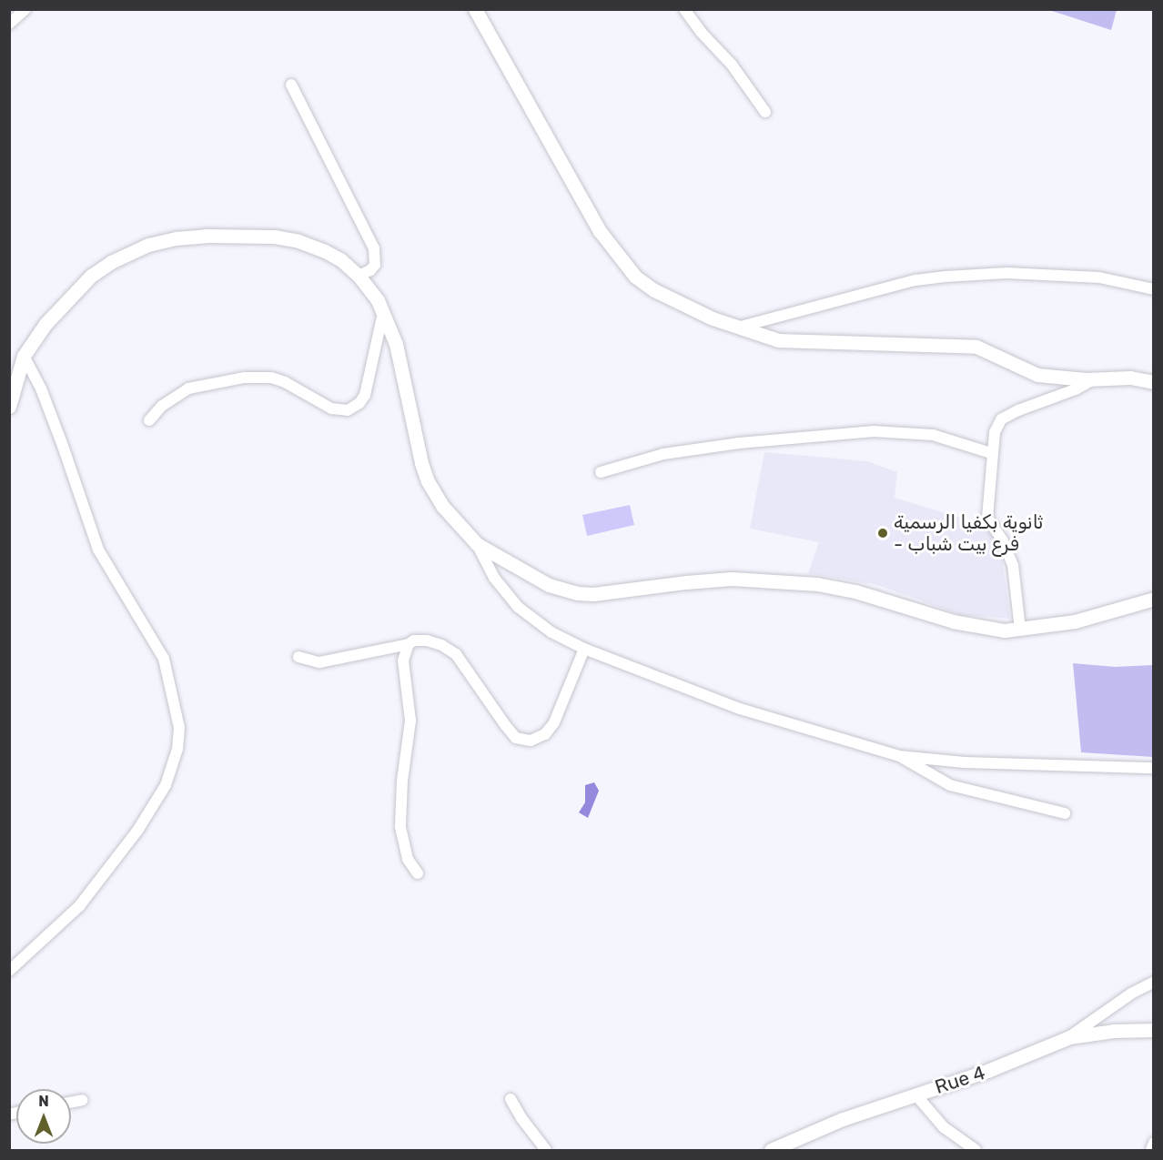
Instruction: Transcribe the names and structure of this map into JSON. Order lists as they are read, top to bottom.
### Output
{
  "streets": {
    "street": ["Rue 4"]
  },
  "places": ["ثانوية بكفيا الرسمية - فرع بيت شباب"],
  "north": "top"
}
